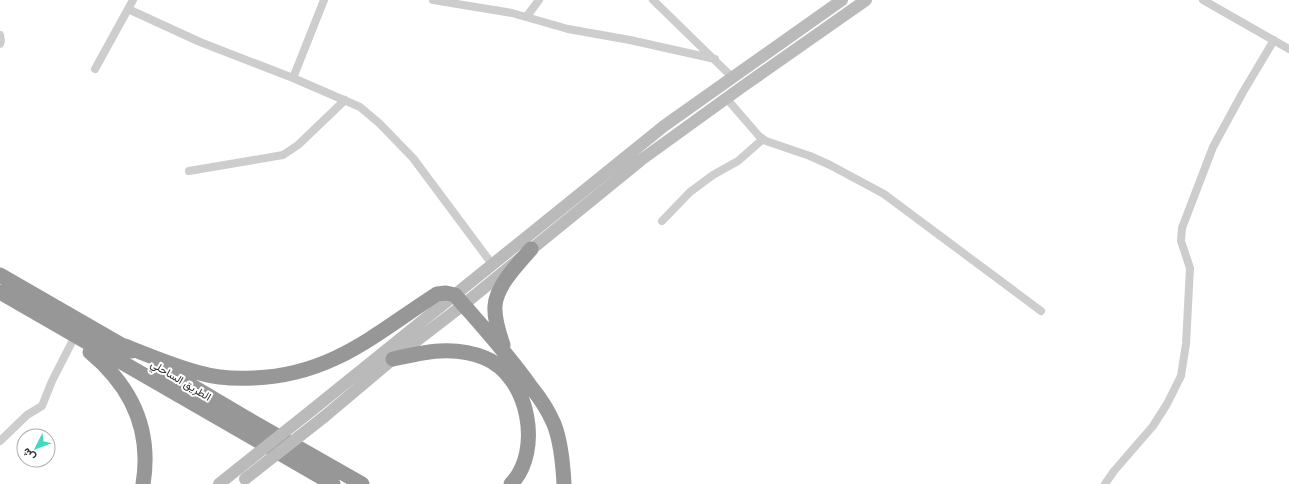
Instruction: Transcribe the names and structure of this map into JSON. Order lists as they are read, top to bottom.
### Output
{
  "streets": {
    "highway": ["الطريق الساحلي"]
  },
  "north": "bottom left"
}
